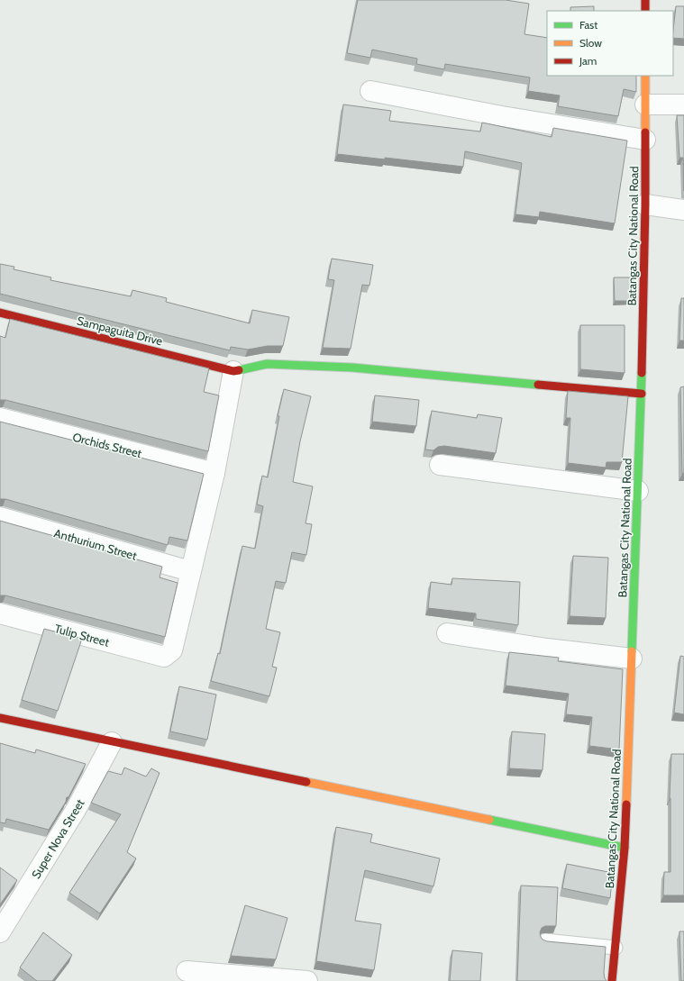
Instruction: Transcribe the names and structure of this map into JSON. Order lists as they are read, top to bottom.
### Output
{
  "streets": {
    "street": [
      "Batangas City National Road",
      "Sampaguita Drive",
      "Orchids Street",
      "Anthurium Street",
      "Tulip Street",
      "Super Nova Street"
    ]
  },
  "crossings": [
    ["Anthurium Street", "Tulip Street"]
  ],
  "legend": ["Fast", "Slow", "Jam"]
}
